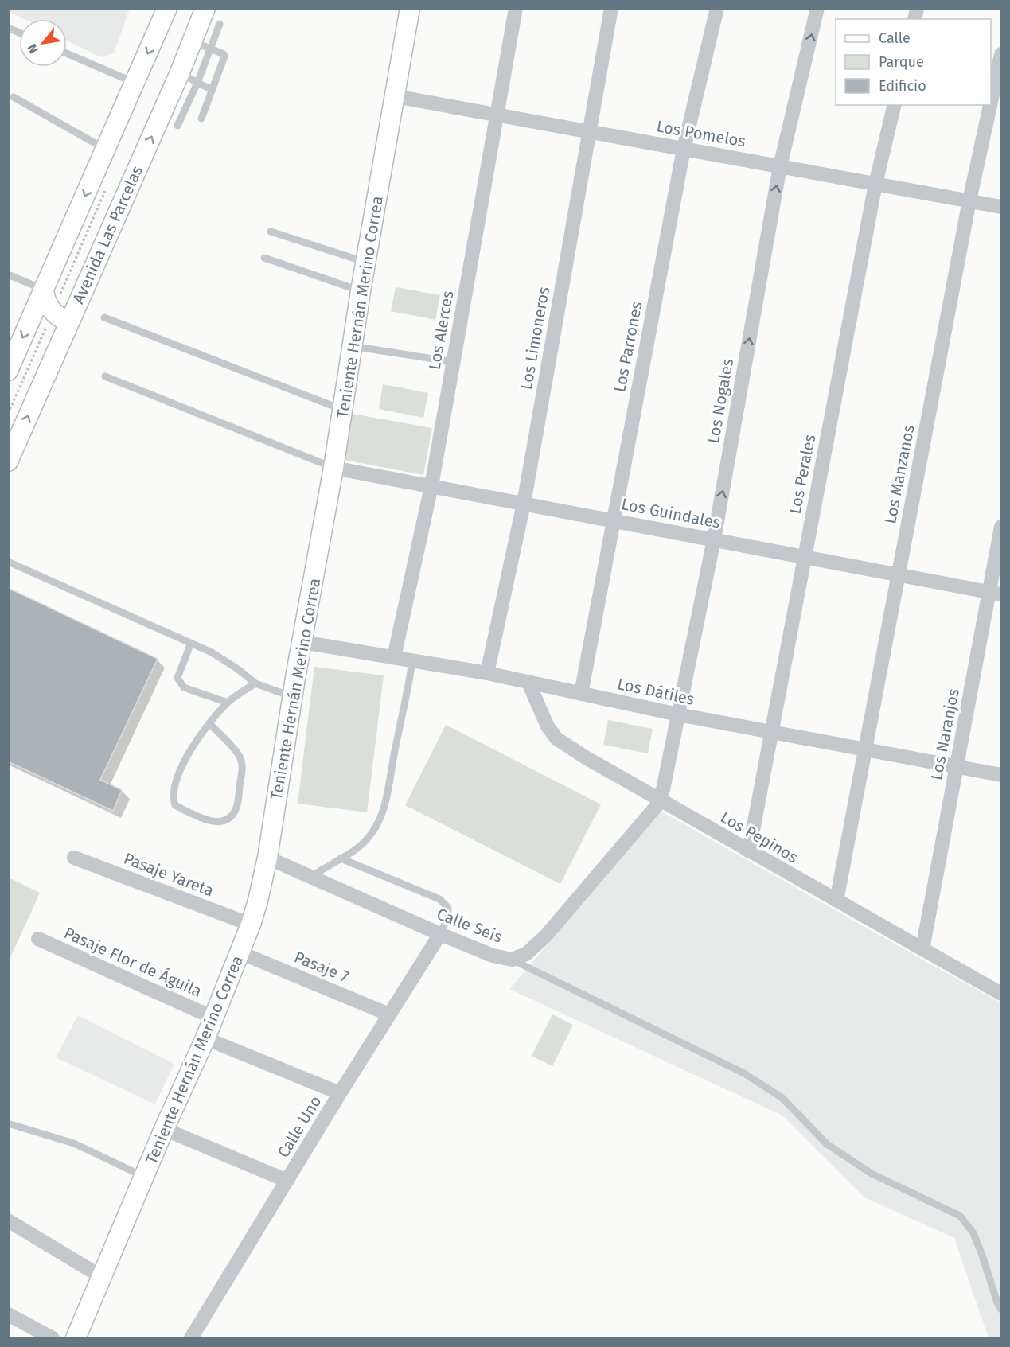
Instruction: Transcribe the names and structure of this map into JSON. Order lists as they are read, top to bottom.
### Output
{
  "streets": {
    "street": [
      "Los Pomelos",
      "Avenida Las Parcelas",
      "Teniente Hernán Merino Correa",
      "Los Alerces",
      "Los Limoneros",
      "Los Parrones",
      "Los Nogales",
      "Los Perales",
      "Los Manzanos",
      "Los Guindales",
      "Los Dátiles",
      "Los Naranjos",
      "Los Pepinos",
      "Pasaje Yareta",
      "Calle Seis",
      "Pasaje Flor de Águila",
      "Pasaje 7",
      "Calle Uno"
    ]
  },
  "crossings": [
    ["Los Pomelos", "Teniente Hernán Merino Correa"],
    ["Los Pomelos", "Los Alerces"],
    ["Los Pomelos", "Los Limoneros"],
    ["Los Pomelos", "Los Parrones"],
    ["Los Pomelos", "Los Nogales"],
    ["Los Pomelos", "Los Perales"],
    ["Los Pomelos", "Los Manzanos"],
    ["Teniente Hernán Merino Correa", "Los Guindales"],
    ["Teniente Hernán Merino Correa", "Los Dátiles"],
    ["Teniente Hernán Merino Correa", "Pasaje Yareta"],
    ["Teniente Hernán Merino Correa", "Calle Seis"],
    ["Teniente Hernán Merino Correa", "Pasaje Flor de Águila"],
    ["Teniente Hernán Merino Correa", "Pasaje 7"],
    ["Los Alerces", "Los Guindales"],
    ["Los Alerces", "Los Dátiles"],
    ["Los Limoneros", "Los Guindales"],
    ["Los Limoneros", "Los Dátiles"],
    ["Los Parrones", "Los Guindales"],
    ["Los Parrones", "Los Dátiles"],
    ["Los Nogales", "Los Guindales"],
    ["Los Nogales", "Los Dátiles"],
    ["Los Nogales", "Los Pepinos"],
    ["Los Nogales", "Calle Seis"],
    ["Los Perales", "Los Guindales"],
    ["Los Perales", "Los Dátiles"],
    ["Los Perales", "Los Pepinos"],
    ["Los Manzanos", "Los Guindales"],
    ["Los Manzanos", "Los Dátiles"],
    ["Los Manzanos", "Los Pepinos"],
    ["Los Guindales", "Los Naranjos"],
    ["Los Dátiles", "Los Naranjos"],
    ["Los Dátiles", "Los Pepinos"],
    ["Los Naranjos", "Los Pepinos"],
    ["Los Pepinos", "Calle Seis"],
    ["Calle Seis", "Calle Uno"],
    ["Pasaje 7", "Calle Uno"]
  ],
  "one_way": ["Los Nogales"],
  "legend": ["Calle", "Parque", "Edificio"],
  "north": "bottom left"
}
